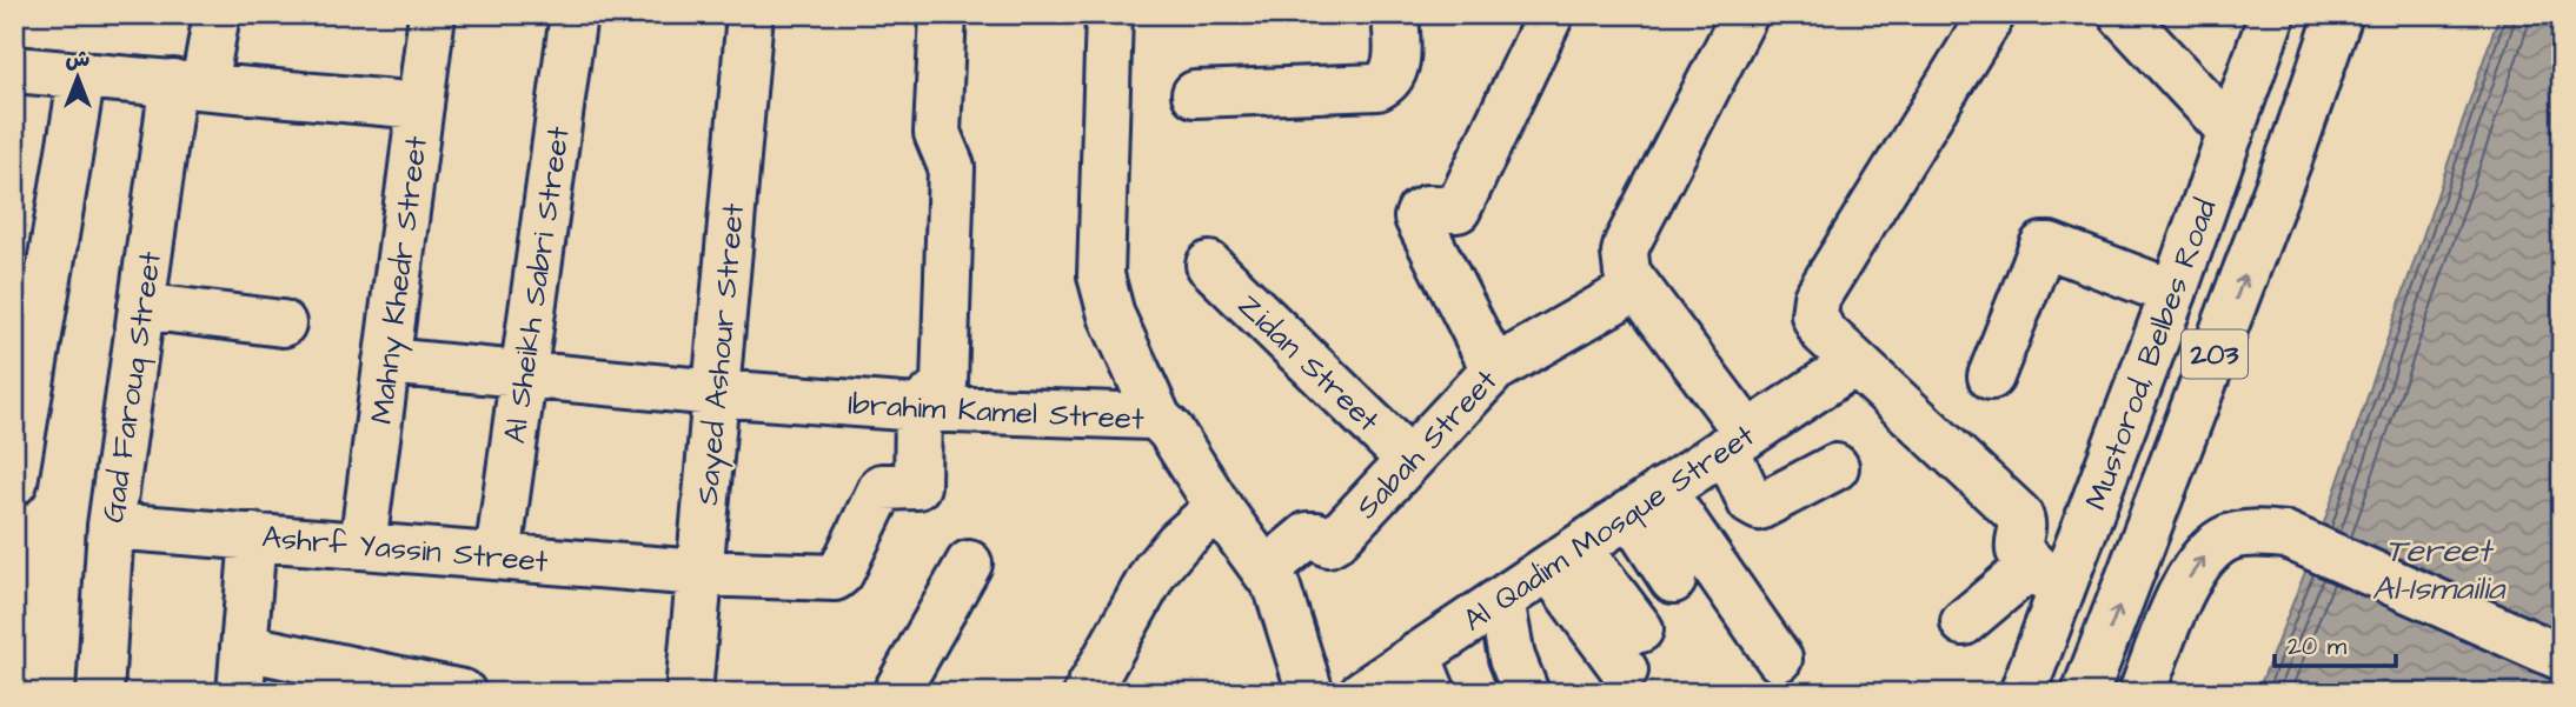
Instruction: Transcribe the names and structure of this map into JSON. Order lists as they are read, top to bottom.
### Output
{
  "streets": {
    "street": [
      "Mahny Khedr Street",
      "Al Sheikh Sabri Street",
      "Sayed Ashour Street",
      "Mustorod, Belbes Road",
      "203",
      "Zidan Street",
      "Gad Farouq Street",
      "Ibrahim Kamel Street",
      "Sabah Street",
      "Al Qadim Mosque Street",
      "Ashrf Yassin Street"
    ]
  },
  "crossings": [
    ["Mahny Khedr Street", "Ibrahim Kamel Street"],
    ["Mahny Khedr Street", "Ashrf Yassin Street"],
    ["Al Sheikh Sabri Street", "Ibrahim Kamel Street"],
    ["Al Sheikh Sabri Street", "Ashrf Yassin Street"],
    ["Sayed Ashour Street", "Ibrahim Kamel Street"],
    ["Sayed Ashour Street", "Ashrf Yassin Street"],
    ["Zidan Street", "Sabah Street"],
    ["Gad Farouq Street", "Ashrf Yassin Street"],
    ["Ibrahim Kamel Street", "Sabah Street"],
    ["Ibrahim Kamel Street", "Ashrf Yassin Street"]
  ],
  "water": ["Tereet Al-Ismailia"],
  "scale_bar": "20 m",
  "north": "top"
}
